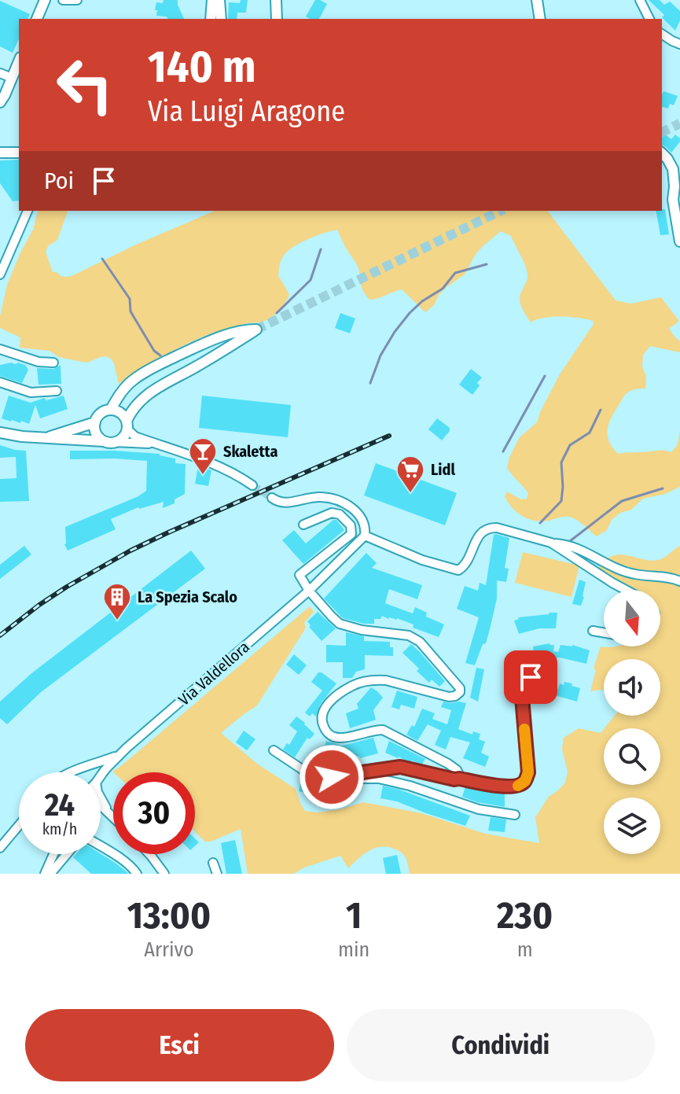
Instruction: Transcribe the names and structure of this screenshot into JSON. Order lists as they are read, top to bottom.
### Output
{
  "streets": {
    "street": ["Via Valdellora"]
  },
  "places": {
    "bar": ["Skaletta"],
    "supermarket": ["Lidl"],
    "building": ["La Spezia Scalo"]
  },
  "north": "bottom",
  "page": {
    "turn": ["140 m", "Via Luigi Aragone"],
    "then": "Poi",
    "speed": "24 km/h",
    "limit": "30",
    "eta": [
      "13:00",
      "Arrivo",
      "1",
      "min",
      "230",
      "m"
    ],
    "buttons": ["Esci", "Condividi"]
  }
}
